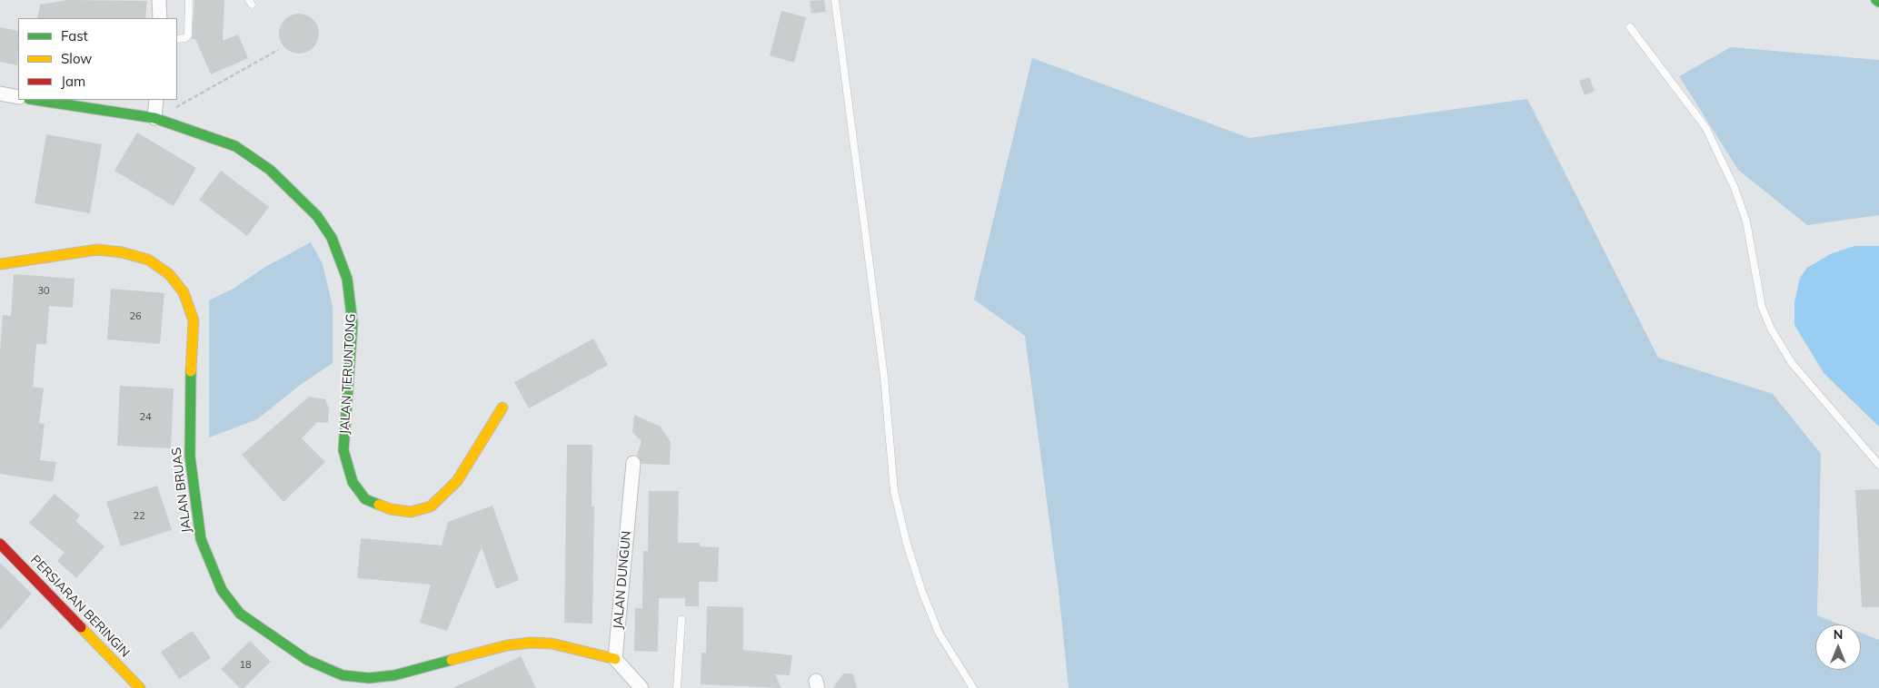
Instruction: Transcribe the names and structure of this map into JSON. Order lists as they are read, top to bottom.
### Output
{
  "streets": {
    "street": [
      "JALAN TERUNTONG",
      "JALAN BRUAS",
      "JALAN DUNGUN",
      "PERSIARAN BERINGIN"
    ]
  },
  "crossings": [
    ["JALAN BRUAS", "JALAN DUNGUN"]
  ],
  "house_numbers": [
    "30",
    "26",
    "24",
    "22",
    "18"
  ],
  "legend": ["Fast", "Slow", "Jam"],
  "north": "top"
}
